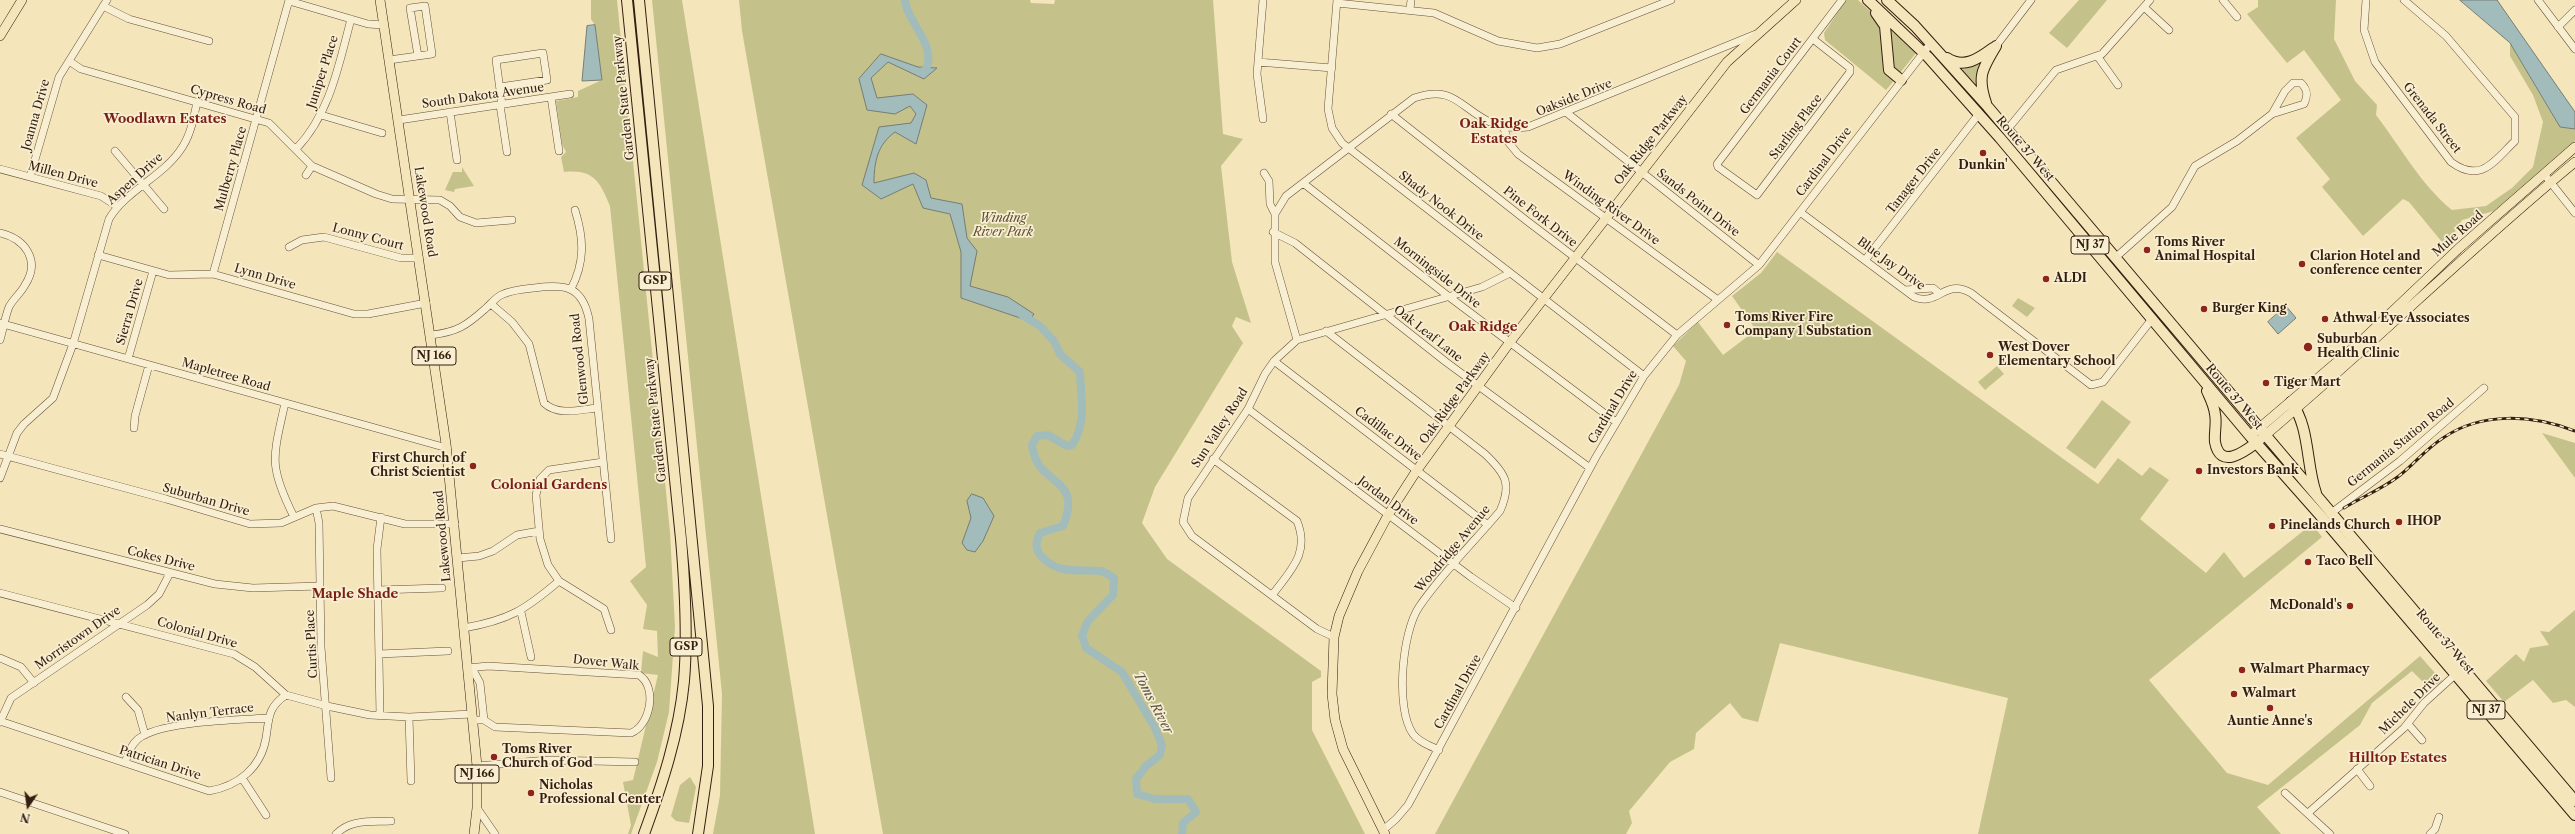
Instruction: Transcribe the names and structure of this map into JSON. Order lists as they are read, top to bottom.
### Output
{
  "streets": {
    "highway": [
      "Garden State Parkway",
      "Route 37 West",
      "NJ 37",
      "GSP"
    ],
    "main road": [
      "Oak Ridge Parkway",
      "Lakewood Road",
      "Mule Road",
      "NJ 166"
    ],
    "street": [
      "Juniper Place",
      "Germania Court",
      "South Dakota Avenue",
      "Oakside Drive",
      "Cypress Road",
      "Joanna Drive",
      "Grenada Street",
      "Starling Place",
      "Cardinal Drive",
      "Mulberry Place",
      "Millen Drive",
      "Aspen Drive",
      "Tanager Drive",
      "Sands Point Drive",
      "Shady Nook Drive",
      "Winding River Drive",
      "Pine Fork Drive",
      "Lonny Court",
      "Blue Jay Drive",
      "Morningside Drive",
      "Lynn Drive",
      "Sierra Drive",
      "Oak Leaf Lane",
      "Glenwood Road",
      "Mapletree Road",
      "Sun Valley Road",
      "Cadillac Drive",
      "Germania Station Road",
      "Suburban Drive",
      "Jordan Drive",
      "Woodridge Avenue",
      "Cokes Drive",
      "Colonial Drive",
      "Morristown Drive",
      "Curtis Place",
      "Dover Walk",
      "Michele Drive",
      "Nanlyn Terrace",
      "Patrician Drive"
    ]
  },
  "crossings": [
    ["Juniper Place", "Cypress Road"],
    ["Germania Court", "Starling Place"],
    ["South Dakota Avenue", "Lakewood Road"],
    ["Oakside Drive", "Oak Ridge Parkway"],
    ["Oakside Drive", "Sands Point Drive"],
    ["Oakside Drive", "Shady Nook Drive"],
    ["Oakside Drive", "Winding River Drive"],
    ["Oakside Drive", "Pine Fork Drive"],
    ["Oakside Drive", "Morningside Drive"],
    ["Cypress Road", "Joanna Drive"],
    ["Cypress Road", "Mulberry Place"],
    ["Cypress Road", "Aspen Drive"],
    ["Cypress Road", "Lakewood Road"],
    ["Joanna Drive", "Millen Drive"],
    ["Oak Ridge Parkway", "Cardinal Drive"],
    ["Oak Ridge Parkway", "Sands Point Drive"],
    ["Oak Ridge Parkway", "Shady Nook Drive"],
    ["Oak Ridge Parkway", "Winding River Drive"],
    ["Oak Ridge Parkway", "Pine Fork Drive"],
    ["Oak Ridge Parkway", "Morningside Drive"],
    ["Oak Ridge Parkway", "Oak Leaf Lane"],
    ["Oak Ridge Parkway", "Sun Valley Road"],
    ["Oak Ridge Parkway", "Cadillac Drive"],
    ["Oak Ridge Parkway", "Jordan Drive"],
    ["Oak Ridge Parkway", "Woodridge Avenue"],
    ["Route 37 West", "Cardinal Drive"],
    ["Route 37 West", "Tanager Drive"],
    ["Route 37 West", "Mule Road"],
    ["Route 37 West", "Blue Jay Drive"],
    ["Route 37 West", "Germania Station Road"],
    ["Route 37 West", "Michele Drive"],
    ["Cardinal Drive", "Sands Point Drive"],
    ["Cardinal Drive", "Shady Nook Drive"],
    ["Cardinal Drive", "Winding River Drive"],
    ["Cardinal Drive", "Pine Fork Drive"],
    ["Cardinal Drive", "Blue Jay Drive"],
    ["Cardinal Drive", "Morningside Drive"],
    ["Cardinal Drive", "Oak Leaf Lane"],
    ["Cardinal Drive", "Jordan Drive"],
    ["Cardinal Drive", "Woodridge Avenue"],
    ["Mulberry Place", "Lynn Drive"],
    ["Millen Drive", "Aspen Drive"],
    ["Aspen Drive", "Lynn Drive"],
    ["Aspen Drive", "Mapletree Road"],
    ["Aspen Drive", "Suburban Drive"],
    ["Tanager Drive", "Blue Jay Drive"],
    ["Shady Nook Drive", "Sun Valley Road"],
    ["Lakewood Road", "Lonny Court"],
    ["Lakewood Road", "Lynn Drive"],
    ["Lakewood Road", "Mapletree Road"],
    ["Lakewood Road", "Suburban Drive"],
    ["Lakewood Road", "Colonial Drive"],
    ["Lakewood Road", "Dover Walk"],
    ["Morningside Drive", "Sun Valley Road"],
    ["Lynn Drive", "Sierra Drive"],
    ["Sierra Drive", "Mapletree Road"],
    ["Oak Leaf Lane", "Sun Valley Road"],
    ["Sun Valley Road", "Cadillac Drive"],
    ["Sun Valley Road", "Jordan Drive"],
    ["Sun Valley Road", "Woodridge Avenue"],
    ["Cadillac Drive", "Woodridge Avenue"],
    ["Suburban Drive", "Curtis Place"],
    ["Jordan Drive", "Woodridge Avenue"],
    ["Cokes Drive", "Morristown Drive"],
    ["Cokes Drive", "Curtis Place"],
    ["Colonial Drive", "Morristown Drive"],
    ["Colonial Drive", "Curtis Place"],
    ["Colonial Drive", "Dover Walk"],
    ["Colonial Drive", "Patrician Drive"],
    ["Morristown Drive", "Patrician Drive"],
    ["Nanlyn Terrace", "Patrician Drive"]
  ],
  "districts": [
    "Woodlawn Estates",
    "Oak Ridge Estates",
    "Oak Ridge",
    "Colonial Gardens",
    "Maple Shade",
    "Hilltop Estates"
  ],
  "water": ["Toms River"],
  "parks": ["Winding River Park"],
  "places": [
    "Dunkin'",
    "Toms River Animal Hospital",
    "Clarion Hotel and conference center",
    "ALDI",
    "Burger King",
    "Athwal Eye Associates",
    "Toms River Fire Company 1 Substation",
    "Suburban Health Clinic",
    "West Dover Elementary School",
    "Tiger Mart",
    "First Church of Christ Scientist",
    "Investors Bank",
    "IHOP",
    "Pinelands Church",
    "Taco Bell",
    "McDonald's",
    "Walmart Pharmacy",
    "Walmart",
    "Auntie Anne's",
    "Toms River Church of God",
    "Nicholas Professional Center"
  ],
  "north": "bottom"
}
